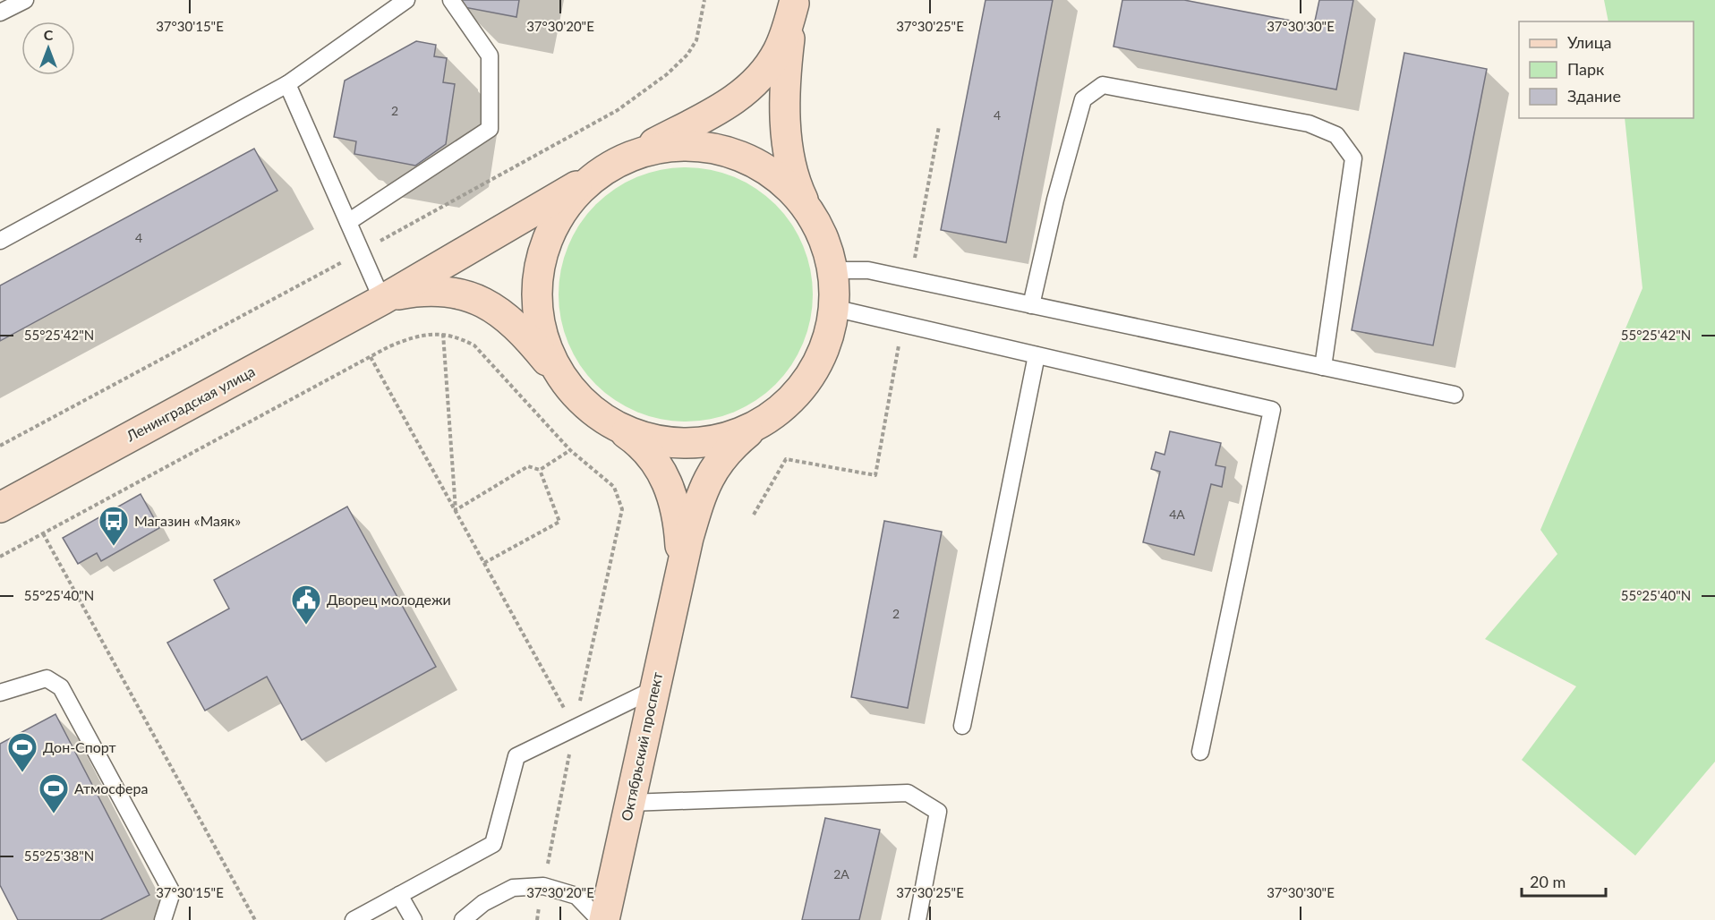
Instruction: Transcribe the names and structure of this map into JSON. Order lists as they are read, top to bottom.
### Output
{
  "streets": {
    "main road": ["Ленинградская улица", "Октябрьский проспект"]
  },
  "places": {
    "bus stop": ["Магазин «Маяк»"],
    "public building": ["Дворец молодежи"],
    "sports": ["Дон-Спорт", "Атмосфера"]
  },
  "house_numbers": [
    "2",
    "4",
    "4",
    "4А",
    "2",
    "2А"
  ],
  "legend": ["Улица", "Парк", "Здание"],
  "scale_bar": "20 m",
  "north": "top",
  "coordinates": [
    "37°30'15\"E",
    "37°30'20\"E",
    "37°30'25\"E",
    "37°30'30\"E",
    "55°25'42\"N",
    "55°25'40\"N",
    "55°25'38\"N"
  ]
}
